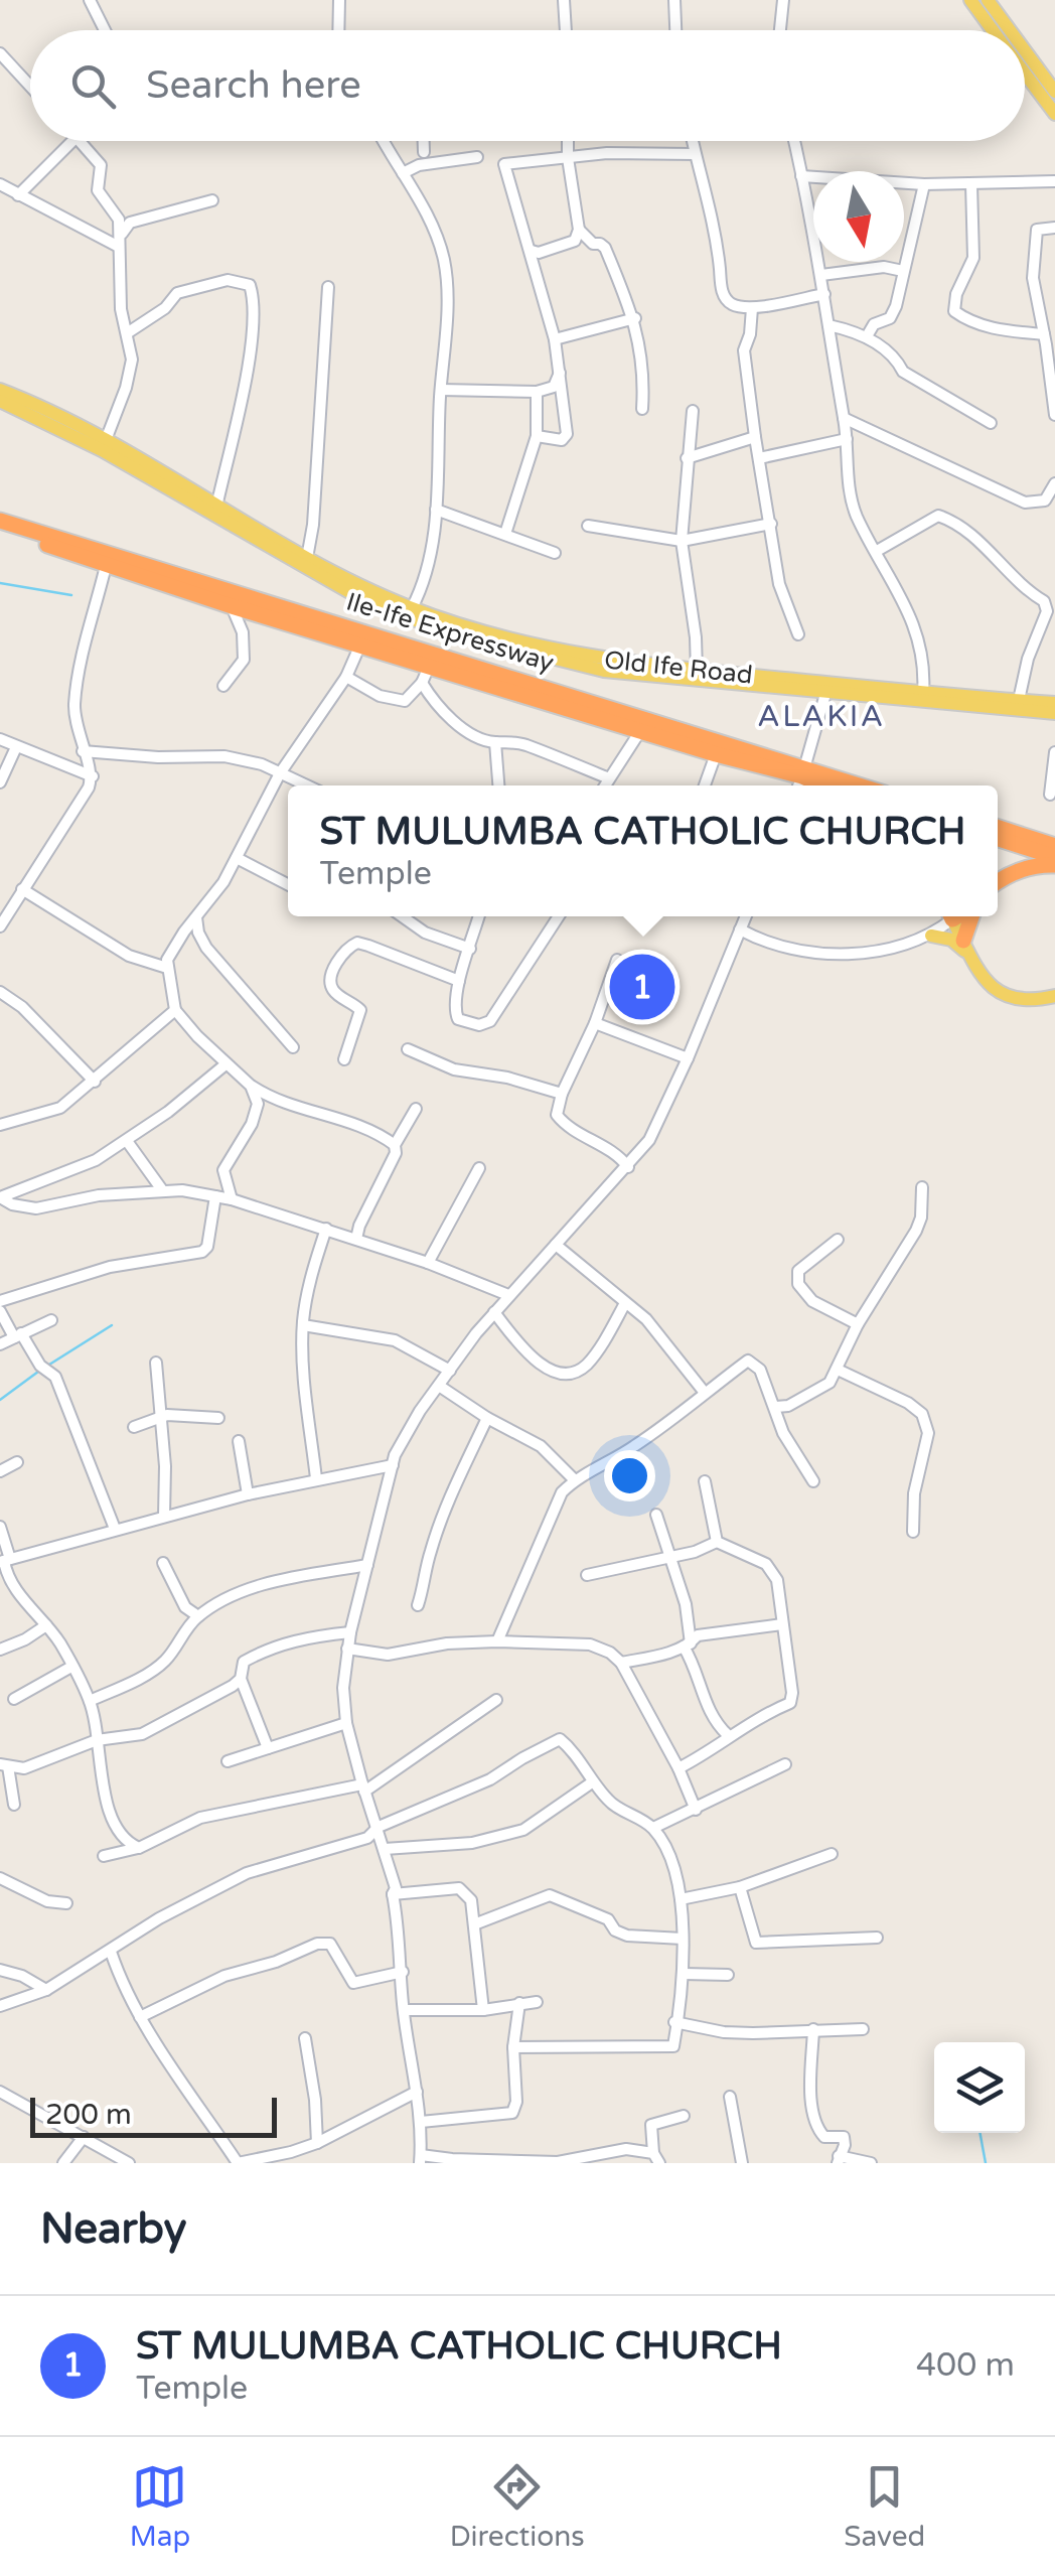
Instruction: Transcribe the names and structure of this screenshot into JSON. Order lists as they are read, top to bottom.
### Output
{
  "streets": {
    "highway": ["Ile-Ife Expressway"],
    "main road": ["Old Ife Road"]
  },
  "districts": ["ALAKIA"],
  "scale_bar": "200 m",
  "north": "bottom",
  "page": {
    "search": "Search here",
    "popup": ["ST MULUMBA CATHOLIC CHURCH", "Temple"],
    "pins": "1",
    "scale": "200 m",
    "heading": "Nearby",
    "list": [
      {
        "mark": "1",
        "name": "ST MULUMBA CATHOLIC CHURCH",
        "note": "Temple",
        "value": "400 m"
      }
    ],
    "nav": ["Map", "Directions", "Saved"]
  }
}
